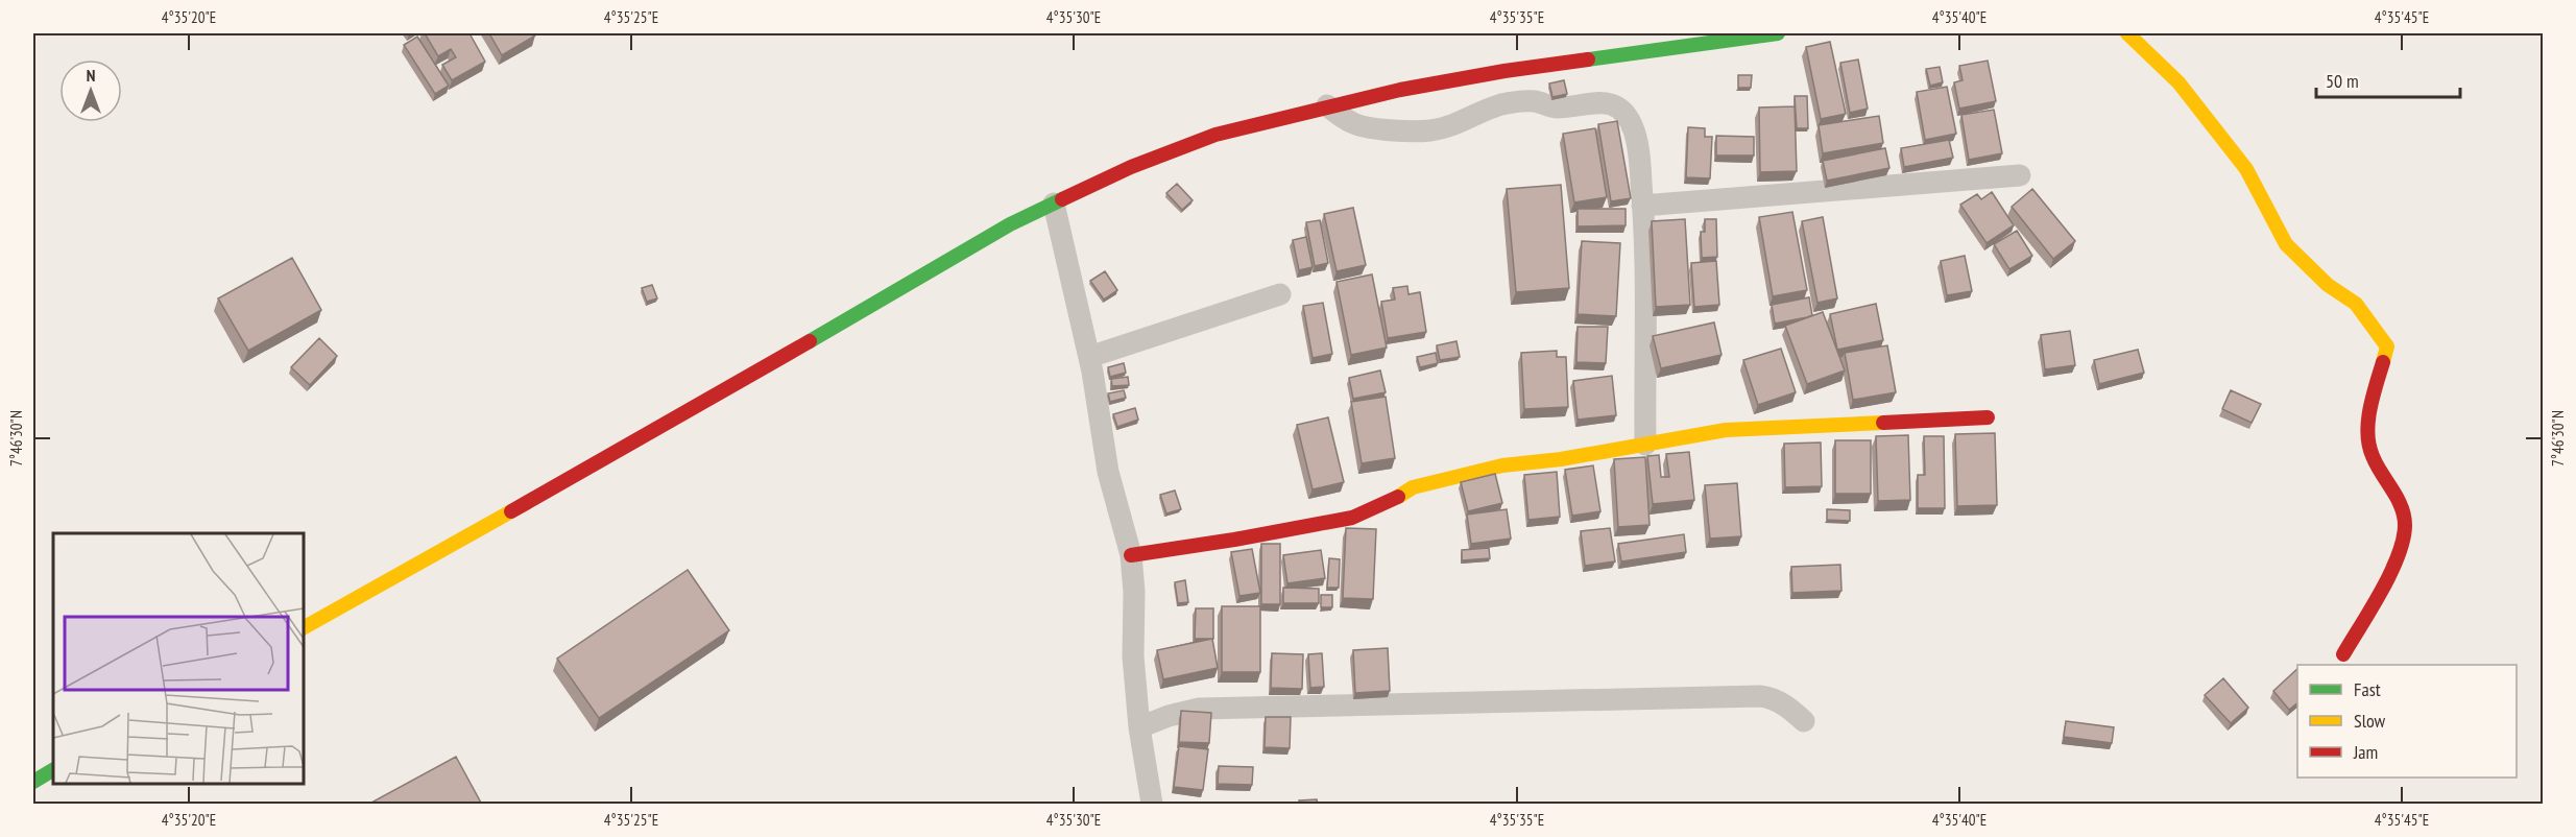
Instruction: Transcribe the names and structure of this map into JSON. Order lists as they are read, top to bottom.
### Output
{
  "legend": ["Fast", "Slow", "Jam"],
  "scale_bar": "50 m",
  "north": "top",
  "coordinates": [
    "4°35'20\"E",
    "4°35'25\"E",
    "4°35'30\"E",
    "4°35'35\"E",
    "4°35'40\"E",
    "4°35'45\"E",
    "7°46'30\"N"
  ]
}
